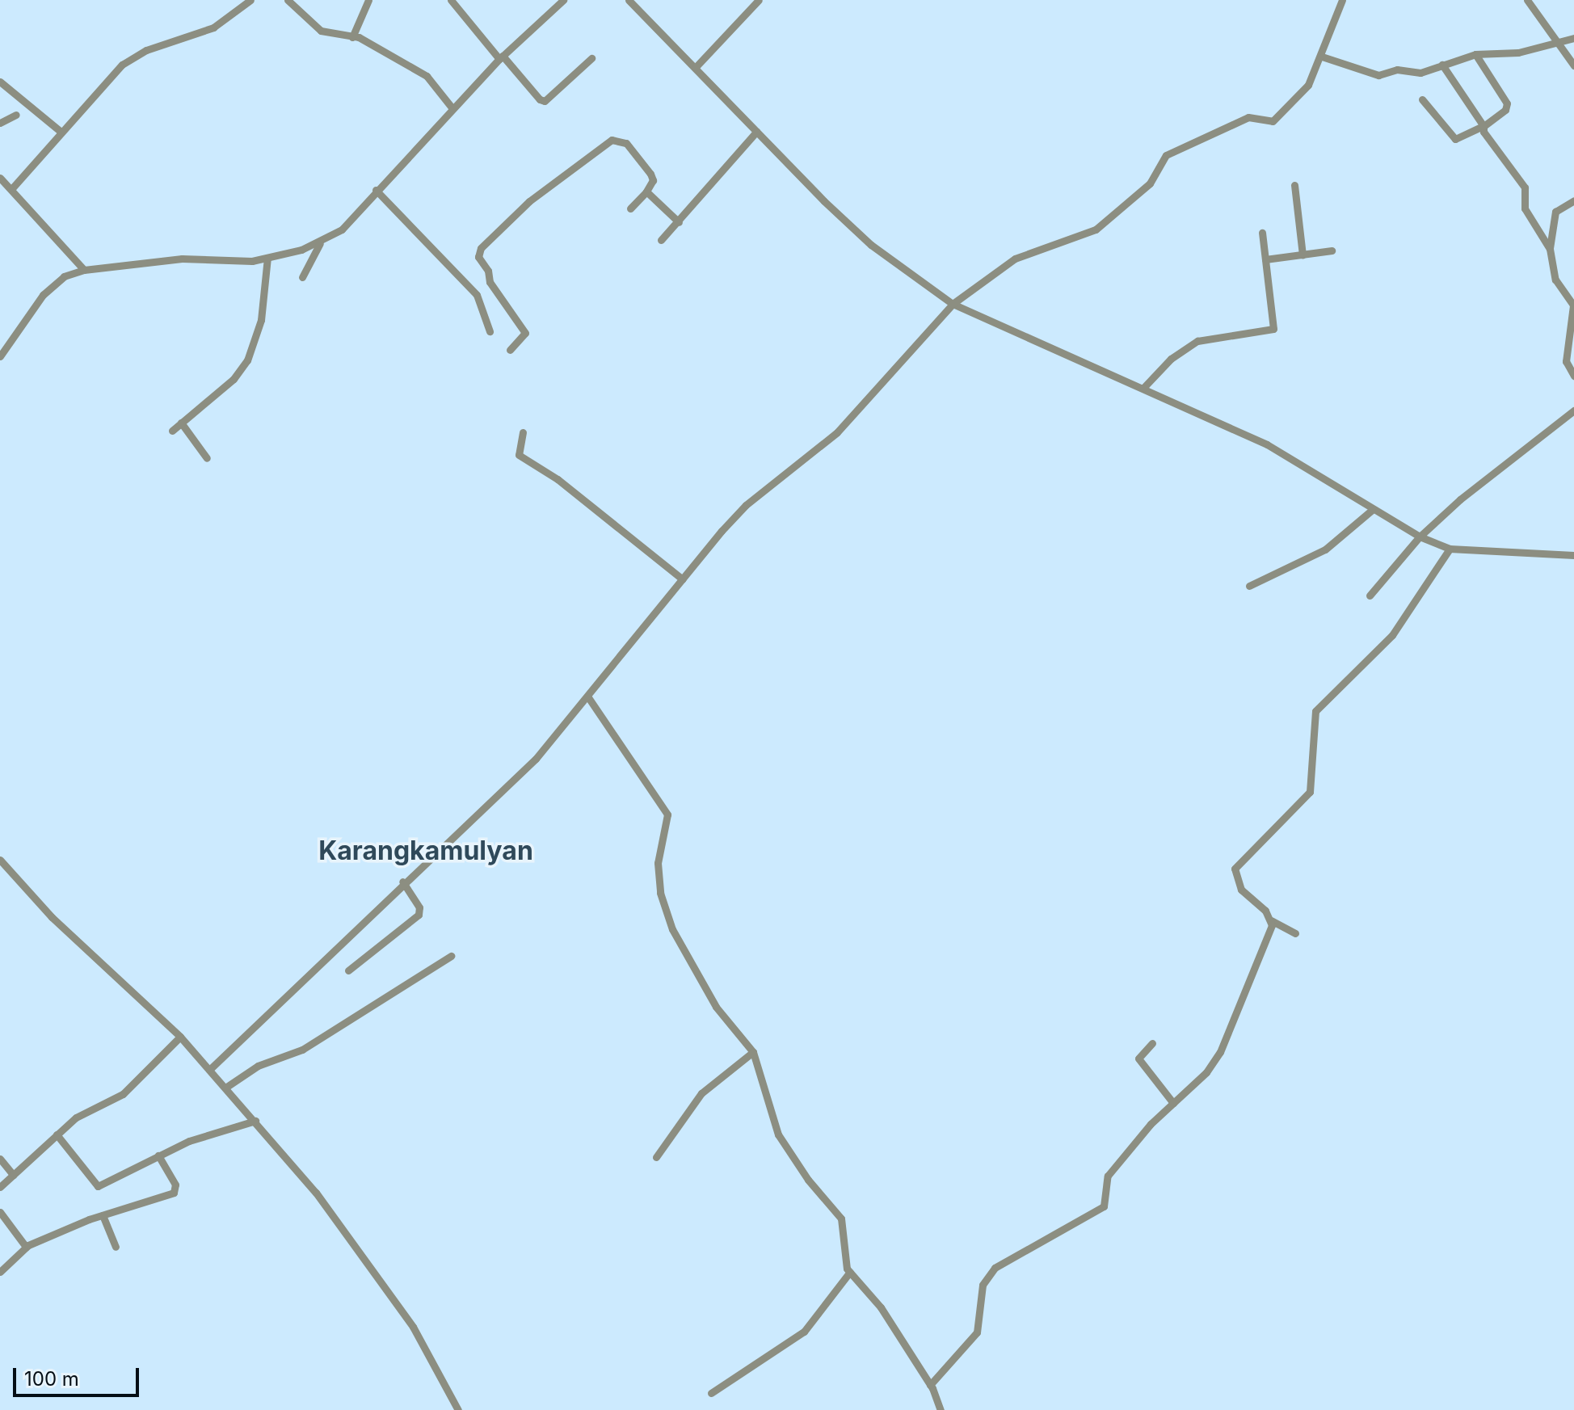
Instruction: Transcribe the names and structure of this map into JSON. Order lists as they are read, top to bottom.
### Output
{
  "districts": ["Karangkamulyan"],
  "scale_bar": "100 m"
}
